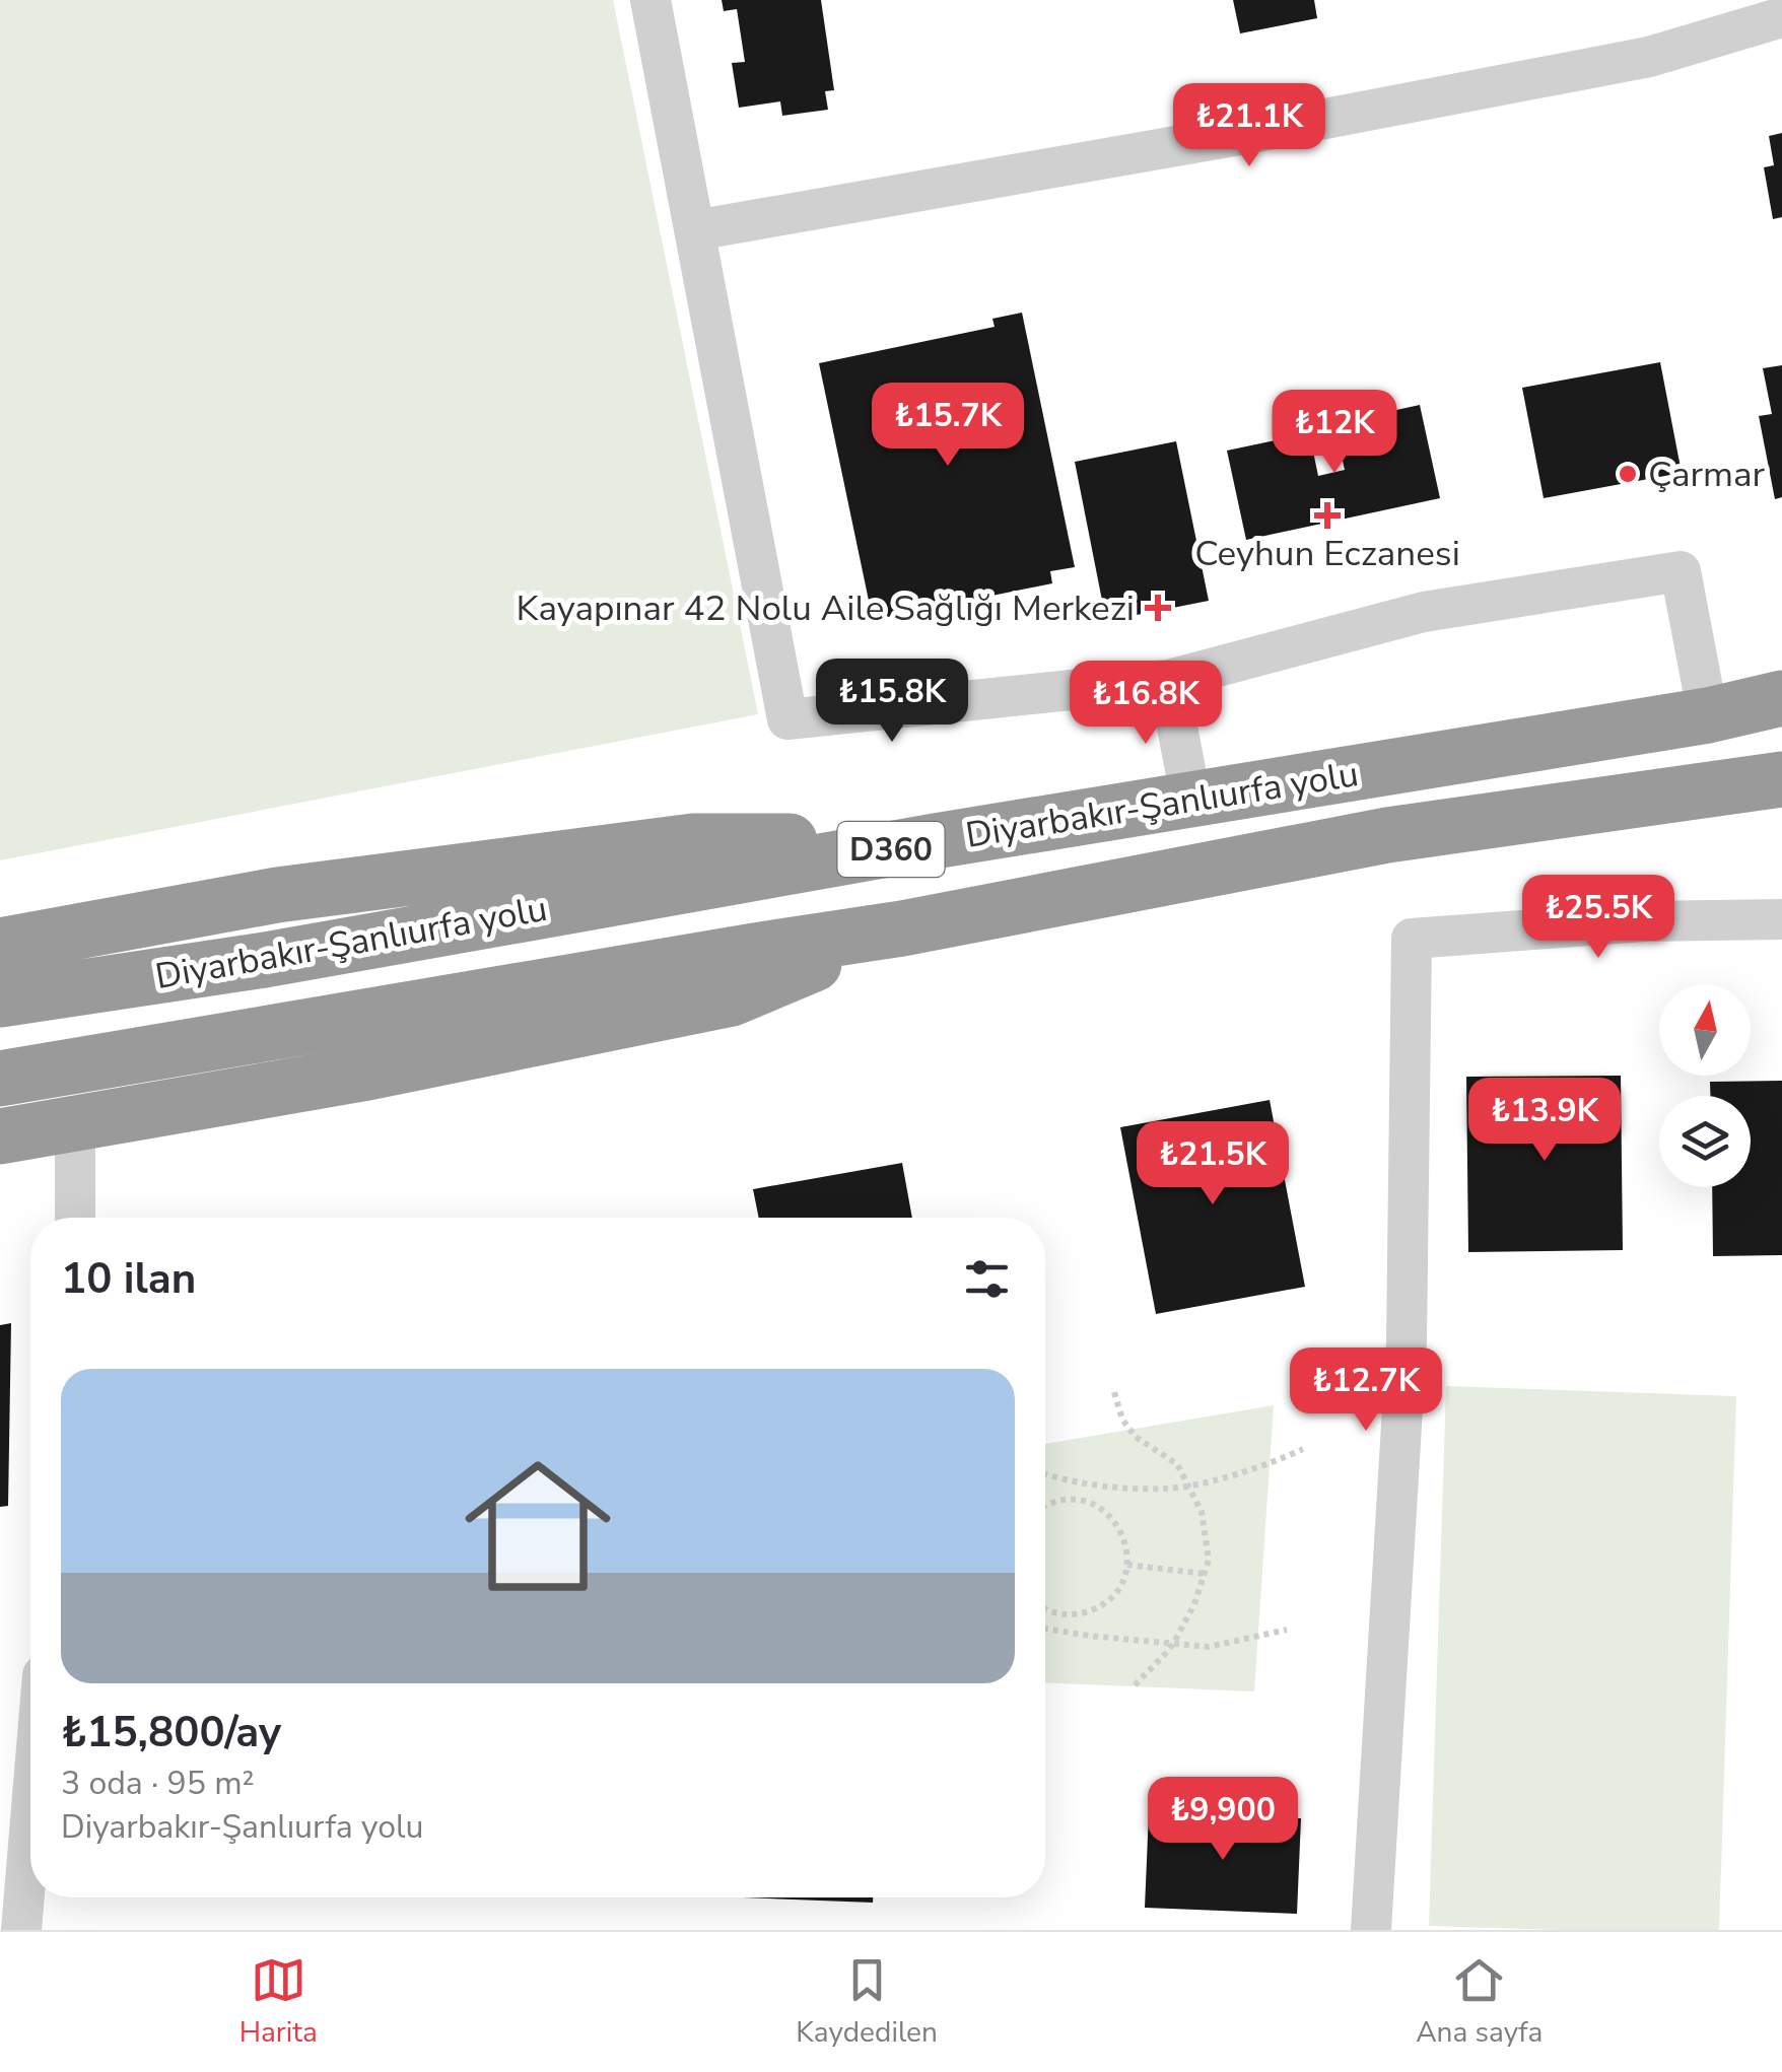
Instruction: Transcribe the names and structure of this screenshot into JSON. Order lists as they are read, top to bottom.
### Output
{
  "streets": {
    "highway": ["Diyarbakır-Şanlıurfa yolu", "D360"]
  },
  "places": {
    "other": ["Çarmar"],
    "health": ["Ceyhun Eczanesi", "Kayapınar 42 Nolu Aile Sağlığı Merkezi"]
  },
  "north": "top",
  "page": {
    "price": [
      "₺21.1K",
      "₺15.7K",
      "₺12K",
      "₺15.8K",
      "₺16.8K",
      "₺25.5K",
      "₺13.9K",
      "₺21.5K",
      "₺12.7K",
      "₺9,900"
    ],
    "heading": "10 ilan",
    "list": [
      {
        "name": "₺15,800/ay",
        "note": "3 oda · 95 m² · Diyarbakır-Şanlıurfa yolu"
      }
    ],
    "tabs": ["Harita", "Kaydedilen", "Ana sayfa"]
  }
}
